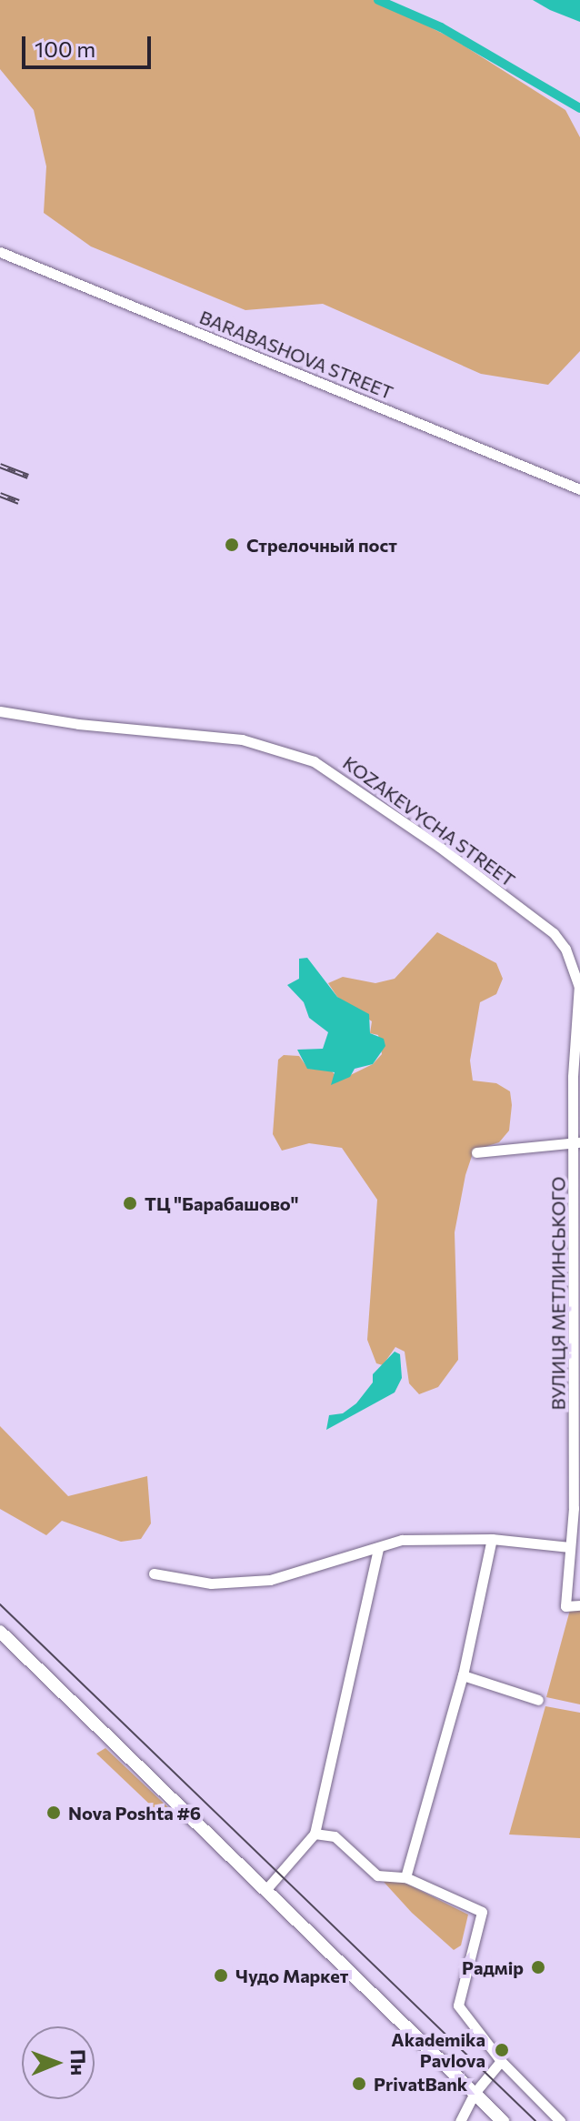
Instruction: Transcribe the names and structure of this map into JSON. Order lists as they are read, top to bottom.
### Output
{
  "streets": {
    "street": ["BARABASHOVA STREET", "KOZAKEVYCHA STREET", "ВУЛИЦЯ МЕТЛИНСЬКОГО"]
  },
  "crossings": [
    ["KOZAKEVYCHA STREET", "ВУЛИЦЯ МЕТЛИНСЬКОГО"]
  ],
  "places": [
    "Стрелочный пост",
    "ТЦ \"Барабашово\"",
    "Nova Poshta #6",
    "Радмір",
    "Чудо Маркет",
    "Akademіka Pavlova",
    "PrivatBank"
  ],
  "scale_bar": "100 m",
  "north": "right"
}
